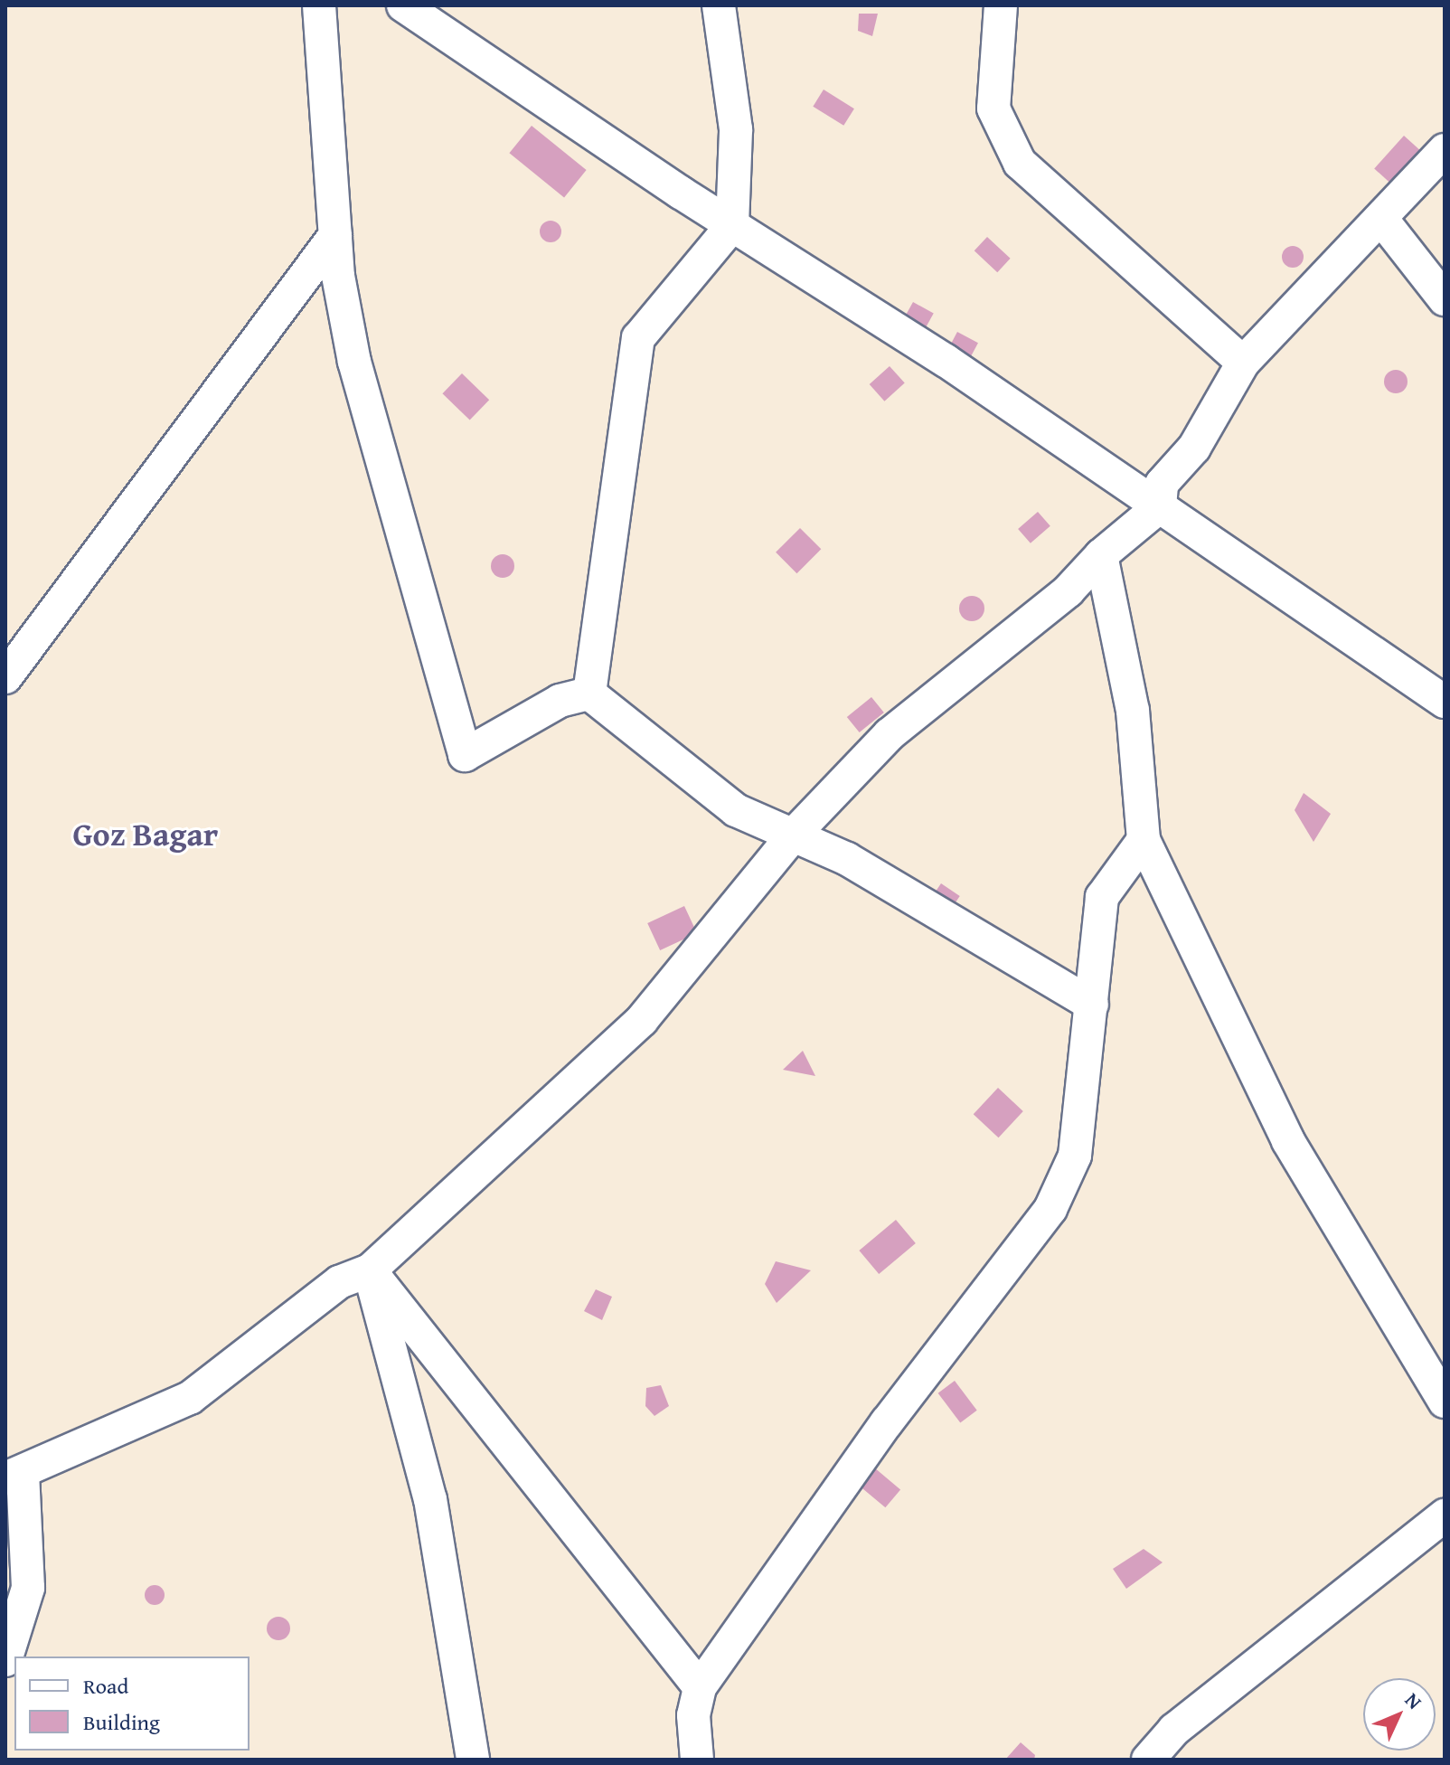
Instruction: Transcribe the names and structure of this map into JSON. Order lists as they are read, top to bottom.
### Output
{
  "districts": ["Goz Bagar"],
  "legend": ["Road", "Building"],
  "north": "top right"
}
